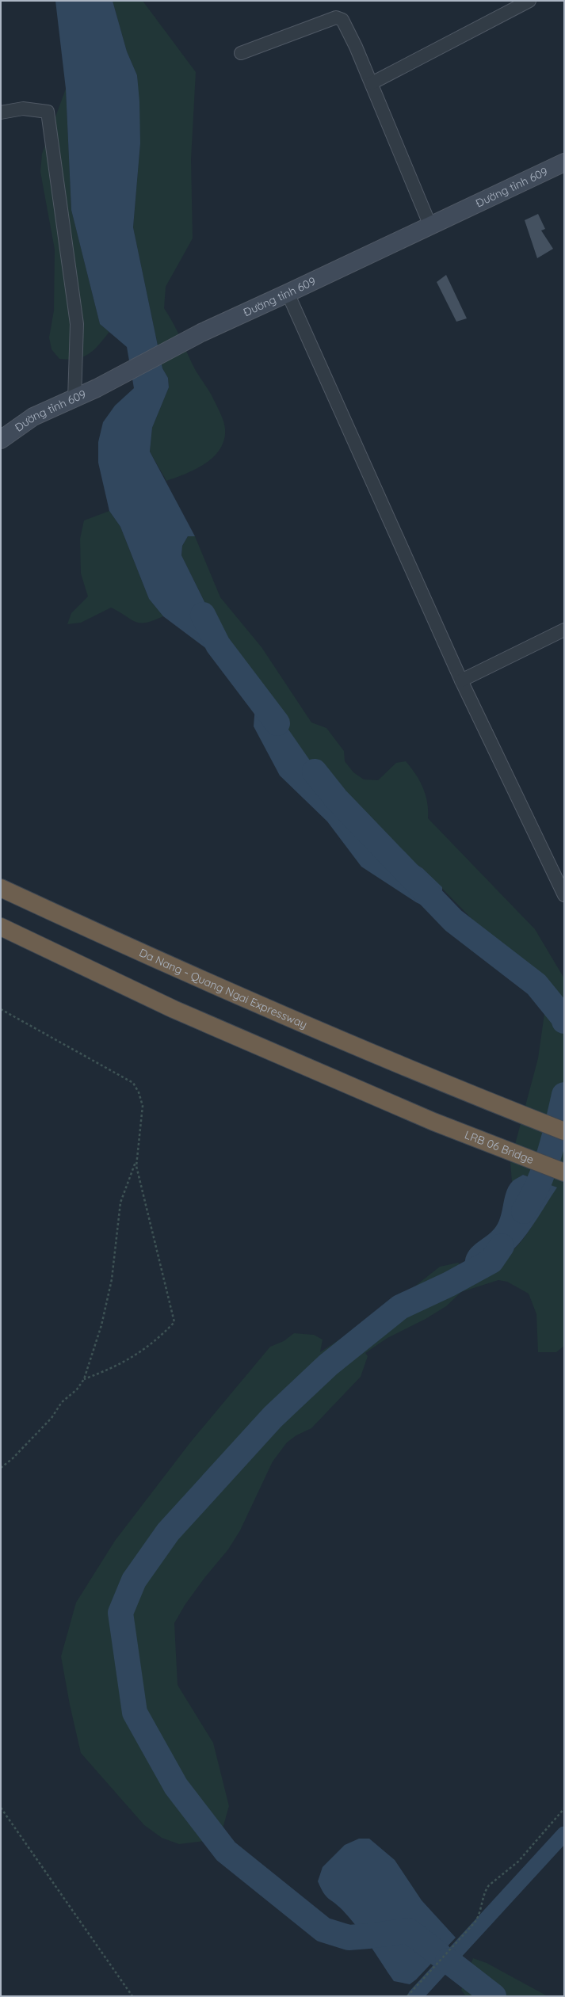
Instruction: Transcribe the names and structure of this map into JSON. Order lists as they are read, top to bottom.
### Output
{
  "streets": {
    "highway": ["Da Nang - Quang Ngai Expressway", "LRB 06 Bridge"],
    "main road": ["Đường tỉnh 609"]
  }
}
